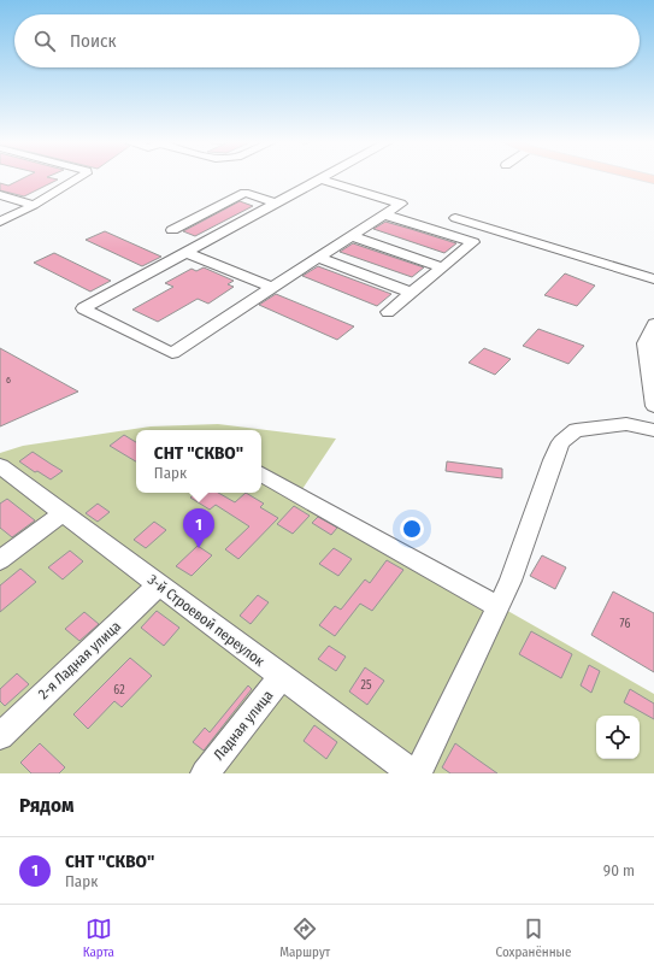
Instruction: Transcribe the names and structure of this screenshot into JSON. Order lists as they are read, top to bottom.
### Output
{
  "streets": {
    "street": ["3-й Строевой переулок", "2-я Ладная улица", "Ладная улица"]
  },
  "crossings": [
    ["3-й Строевой переулок", "2-я Ладная улица"],
    ["3-й Строевой переулок", "Ладная улица"]
  ],
  "house_numbers": [
    "6",
    "76",
    "25",
    "62"
  ],
  "page": {
    "search": "Поиск",
    "popup": ["СНТ \"СКВО\"", "Парк"],
    "pins": "1",
    "heading": "Рядом",
    "list": [
      {
        "mark": "1",
        "name": "СНТ \"СКВО\"",
        "note": "Парк",
        "value": "90 m"
      }
    ],
    "nav": ["Карта", "Маршрут", "Сохранённые"]
  }
}
